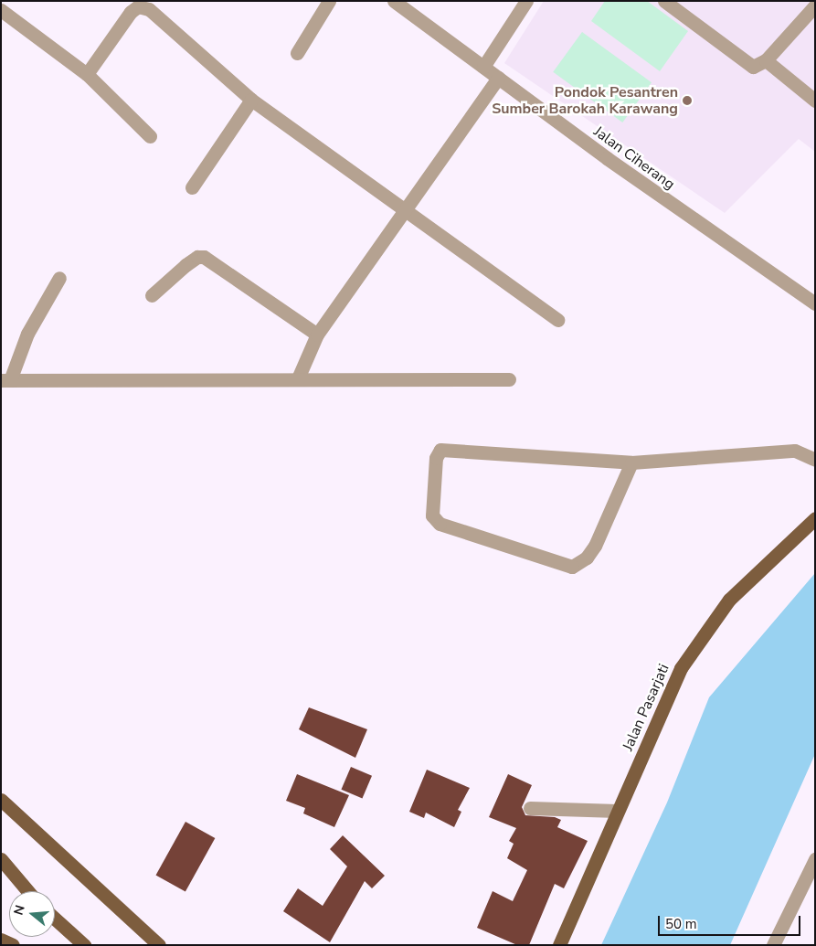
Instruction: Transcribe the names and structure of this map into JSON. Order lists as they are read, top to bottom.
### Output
{
  "streets": {
    "main road": ["Jalan Pasarjati"],
    "street": ["Jalan Ciherang"]
  },
  "places": ["Pondok Pesantren Sumber Barokah Karawang"],
  "scale_bar": "50 m",
  "north": "left"
}
